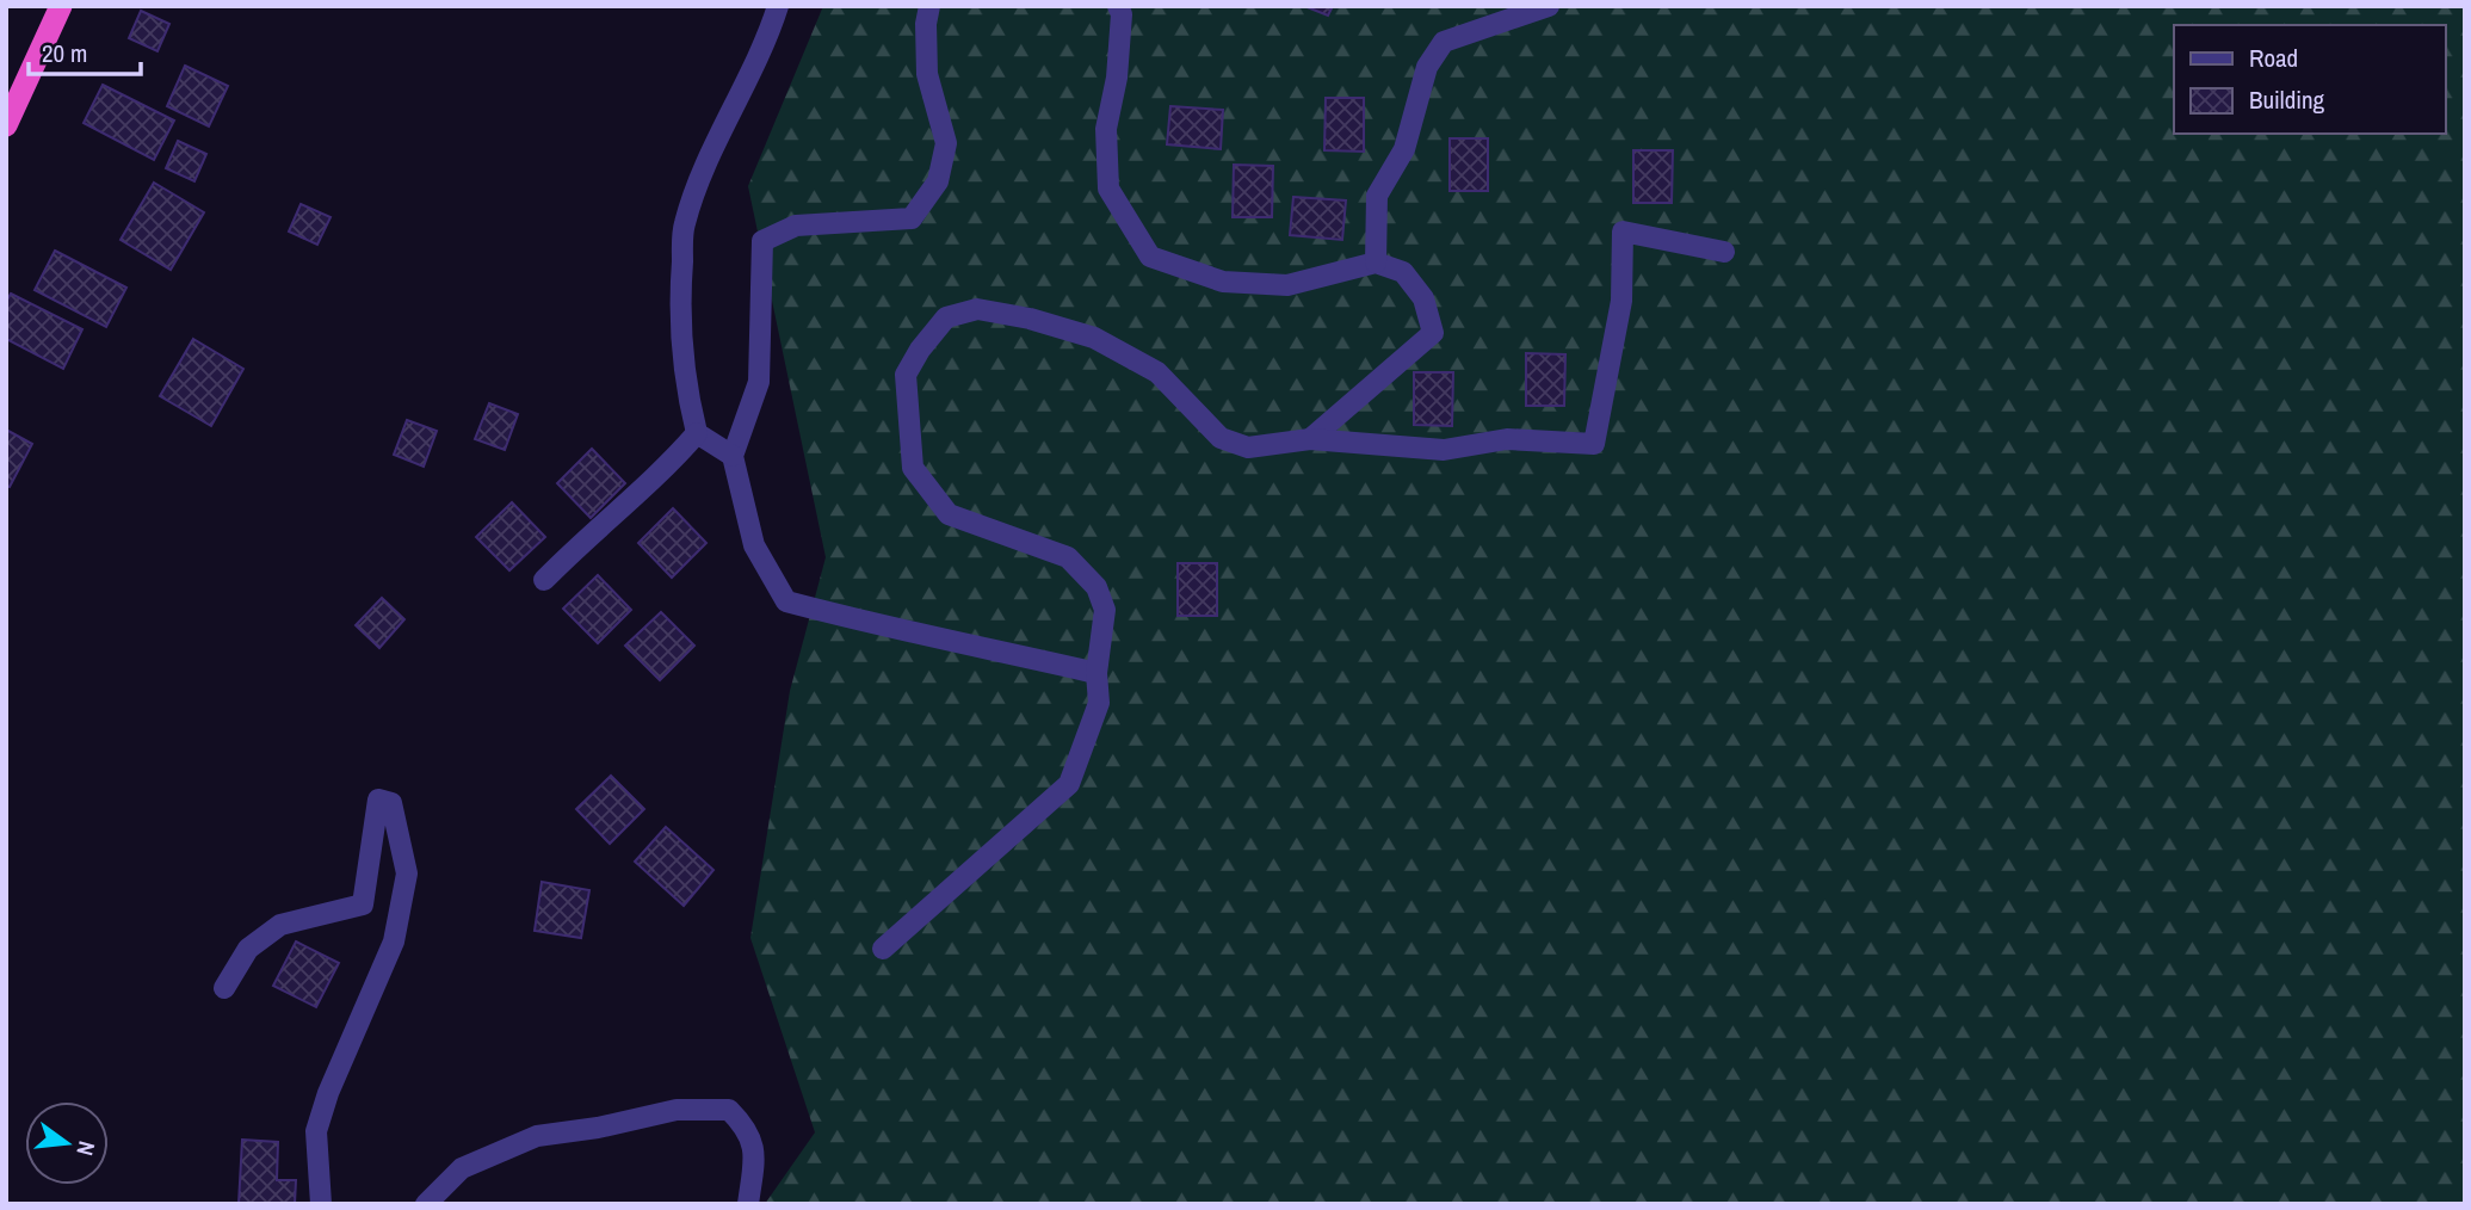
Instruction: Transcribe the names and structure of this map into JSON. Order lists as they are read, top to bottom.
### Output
{
  "legend": ["Road", "Building"],
  "scale_bar": "20 m",
  "north": "right"
}
